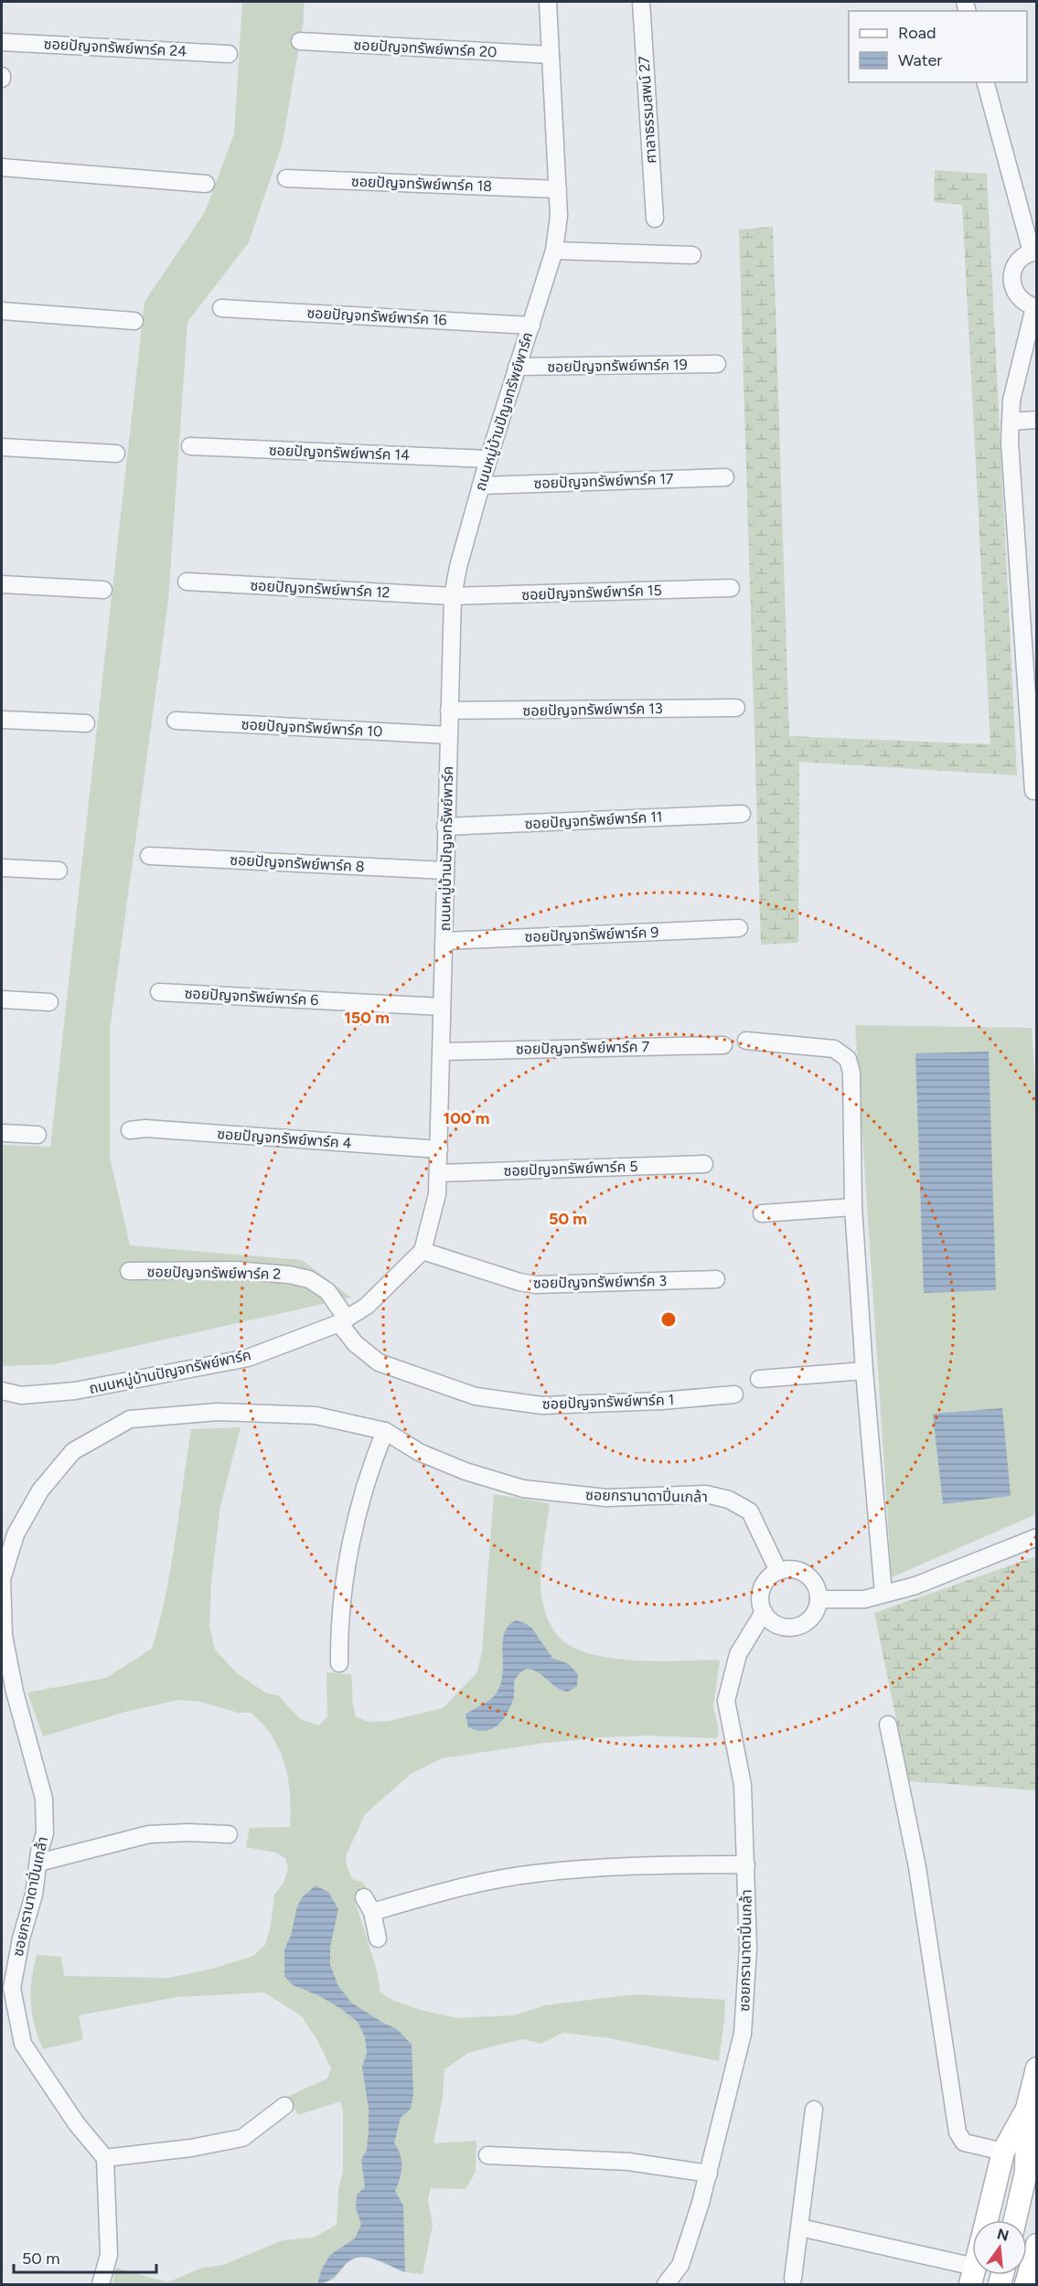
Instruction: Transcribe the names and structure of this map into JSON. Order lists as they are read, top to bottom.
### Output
{
  "streets": {
    "street": [
      "ซอยปัญจทรัพย์พาร์ค 24",
      "ซอยปัญจทรัพย์พาร์ค 20",
      "ศาลาธรรมสพน์ 27",
      "ซอยปัญจทรัพย์พาร์ค 18",
      "ซอยปัญจทรัพย์พาร์ค 16",
      "ซอยปัญจทรัพย์พาร์ค 19",
      "ถนนหมู่บ้านปัญจทรัพย์พาร์ค",
      "ซอยปัญจทรัพย์พาร์ค 14",
      "ซอยปัญจทรัพย์พาร์ค 17",
      "ซอยปัญจทรัพย์พาร์ค 12",
      "ซอยปัญจทรัพย์พาร์ค 15",
      "ซอยปัญจทรัพย์พาร์ค 13",
      "ซอยปัญจทรัพย์พาร์ค 10",
      "ซอยปัญจทรัพย์พาร์ค 11",
      "ซอยปัญจทรัพย์พาร์ค 8",
      "ซอยปัญจทรัพย์พาร์ค 9",
      "ซอยปัญจทรัพย์พาร์ค 6",
      "ซอยปัญจทรัพย์พาร์ค 7",
      "ซอยปัญจทรัพย์พาร์ค 4",
      "ซอยปัญจทรัพย์พาร์ค 5",
      "ซอยปัญจทรัพย์พาร์ค 2",
      "ซอยปัญจทรัพย์พาร์ค 3",
      "ซอยปัญจทรัพย์พาร์ค 1",
      "ซอยกรานาดาปิ่นเกล้า"
    ]
  },
  "crossings": [
    ["ซอยปัญจทรัพย์พาร์ค 20", "ถนนหมู่บ้านปัญจทรัพย์พาร์ค"],
    ["ซอยปัญจทรัพย์พาร์ค 18", "ถนนหมู่บ้านปัญจทรัพย์พาร์ค"],
    ["ซอยปัญจทรัพย์พาร์ค 16", "ถนนหมู่บ้านปัญจทรัพย์พาร์ค"],
    ["ซอยปัญจทรัพย์พาร์ค 19", "ถนนหมู่บ้านปัญจทรัพย์พาร์ค"],
    ["ถนนหมู่บ้านปัญจทรัพย์พาร์ค", "ซอยปัญจทรัพย์พาร์ค 14"],
    ["ถนนหมู่บ้านปัญจทรัพย์พาร์ค", "ซอยปัญจทรัพย์พาร์ค 17"],
    ["ถนนหมู่บ้านปัญจทรัพย์พาร์ค", "ซอยปัญจทรัพย์พาร์ค 12"],
    ["ถนนหมู่บ้านปัญจทรัพย์พาร์ค", "ซอยปัญจทรัพย์พาร์ค 15"],
    ["ถนนหมู่บ้านปัญจทรัพย์พาร์ค", "ซอยปัญจทรัพย์พาร์ค 13"],
    ["ถนนหมู่บ้านปัญจทรัพย์พาร์ค", "ซอยปัญจทรัพย์พาร์ค 10"],
    ["ถนนหมู่บ้านปัญจทรัพย์พาร์ค", "ซอยปัญจทรัพย์พาร์ค 11"],
    ["ถนนหมู่บ้านปัญจทรัพย์พาร์ค", "ซอยปัญจทรัพย์พาร์ค 8"],
    ["ถนนหมู่บ้านปัญจทรัพย์พาร์ค", "ซอยปัญจทรัพย์พาร์ค 9"],
    ["ถนนหมู่บ้านปัญจทรัพย์พาร์ค", "ซอยปัญจทรัพย์พาร์ค 6"],
    ["ถนนหมู่บ้านปัญจทรัพย์พาร์ค", "ซอยปัญจทรัพย์พาร์ค 7"],
    ["ถนนหมู่บ้านปัญจทรัพย์พาร์ค", "ซอยปัญจทรัพย์พาร์ค 4"],
    ["ถนนหมู่บ้านปัญจทรัพย์พาร์ค", "ซอยปัญจทรัพย์พาร์ค 5"],
    ["ถนนหมู่บ้านปัญจทรัพย์พาร์ค", "ซอยปัญจทรัพย์พาร์ค 2"],
    ["ถนนหมู่บ้านปัญจทรัพย์พาร์ค", "ซอยปัญจทรัพย์พาร์ค 3"],
    ["ถนนหมู่บ้านปัญจทรัพย์พาร์ค", "ซอยปัญจทรัพย์พาร์ค 1"],
    ["ซอยปัญจทรัพย์พาร์ค 12", "ซอยปัญจทรัพย์พาร์ค 15"],
    ["ซอยปัญจทรัพย์พาร์ค 2", "ซอยปัญจทรัพย์พาร์ค 1"]
  ],
  "legend": ["Road", "Water"],
  "scale_bar": "50 m",
  "north": "top",
  "rings": ["150 m", "100 m", "50 m"]
}
